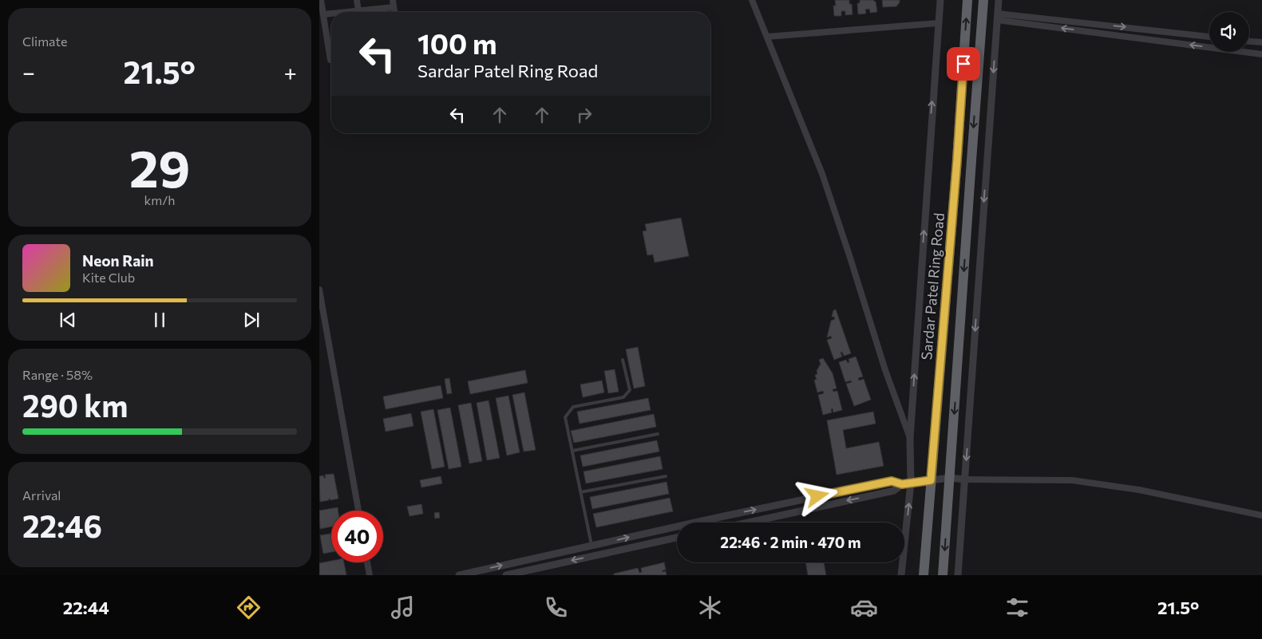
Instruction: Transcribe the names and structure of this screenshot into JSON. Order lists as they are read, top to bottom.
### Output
{
  "streets": {
    "highway": ["Sardar Patel Ring Road"]
  },
  "page": {
    "tile": [
      "Climate",
      ["29", "km/h"],
      ["Range · 58%", "290 km"],
      ["Arrival", "22:46"]
    ],
    "turn": ["100 m", "Sardar Patel Ring Road"],
    "heat": ["−", "21.5°", "+"],
    "song": ["Neon Rain", "Kite Club"],
    "limit": "40",
    "trip": "22:46 · 2 min · 470 m",
    "tabs": ["22:44", "21.5°"]
  }
}
